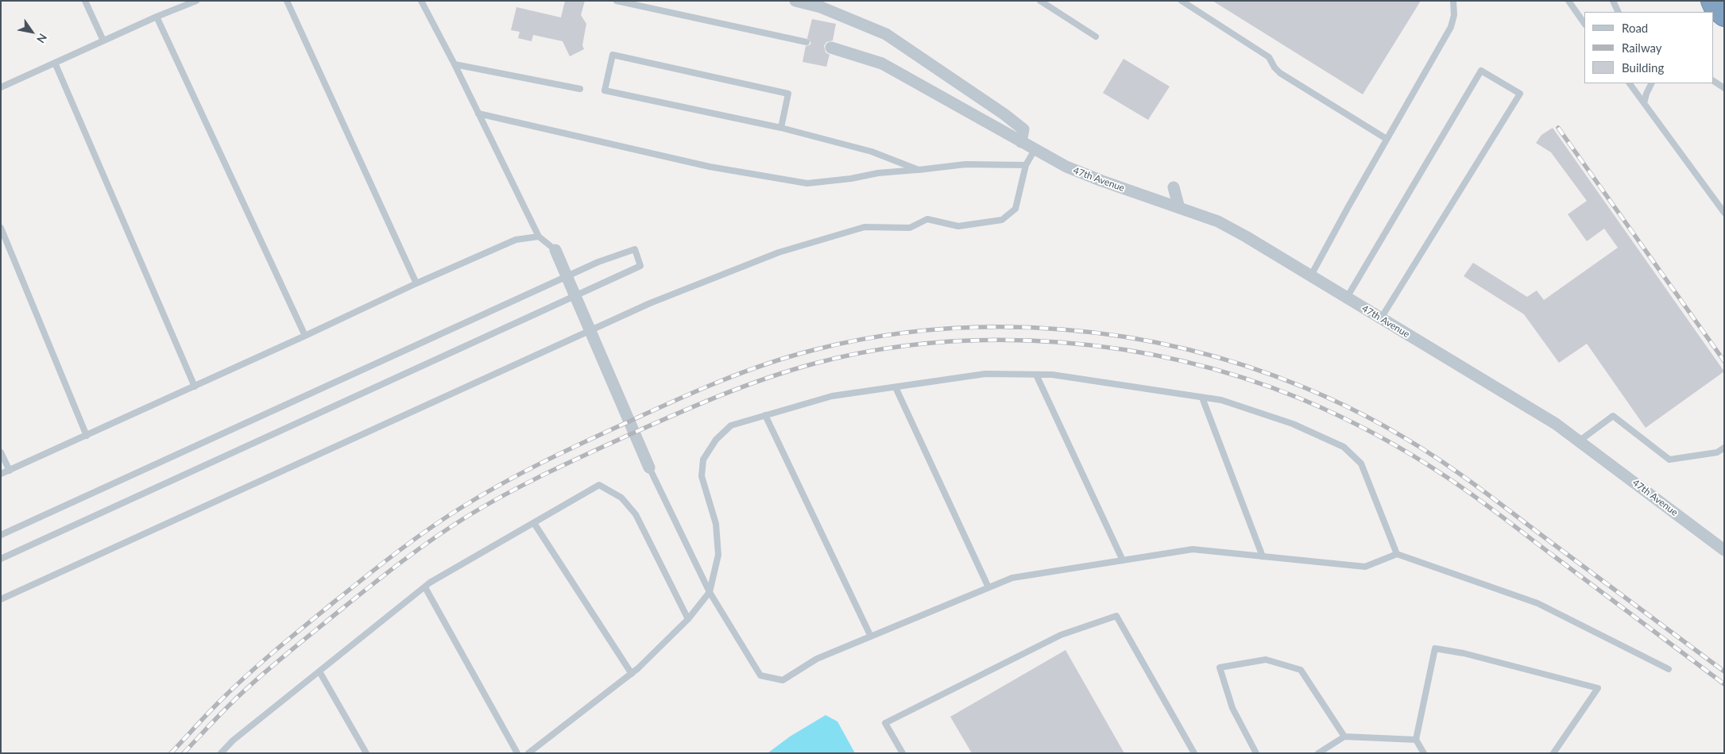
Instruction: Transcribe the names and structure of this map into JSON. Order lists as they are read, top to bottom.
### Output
{
  "streets": {
    "street": ["47th Avenue"]
  },
  "legend": ["Road", "Railway", "Building"],
  "north": "bottom right"
}
